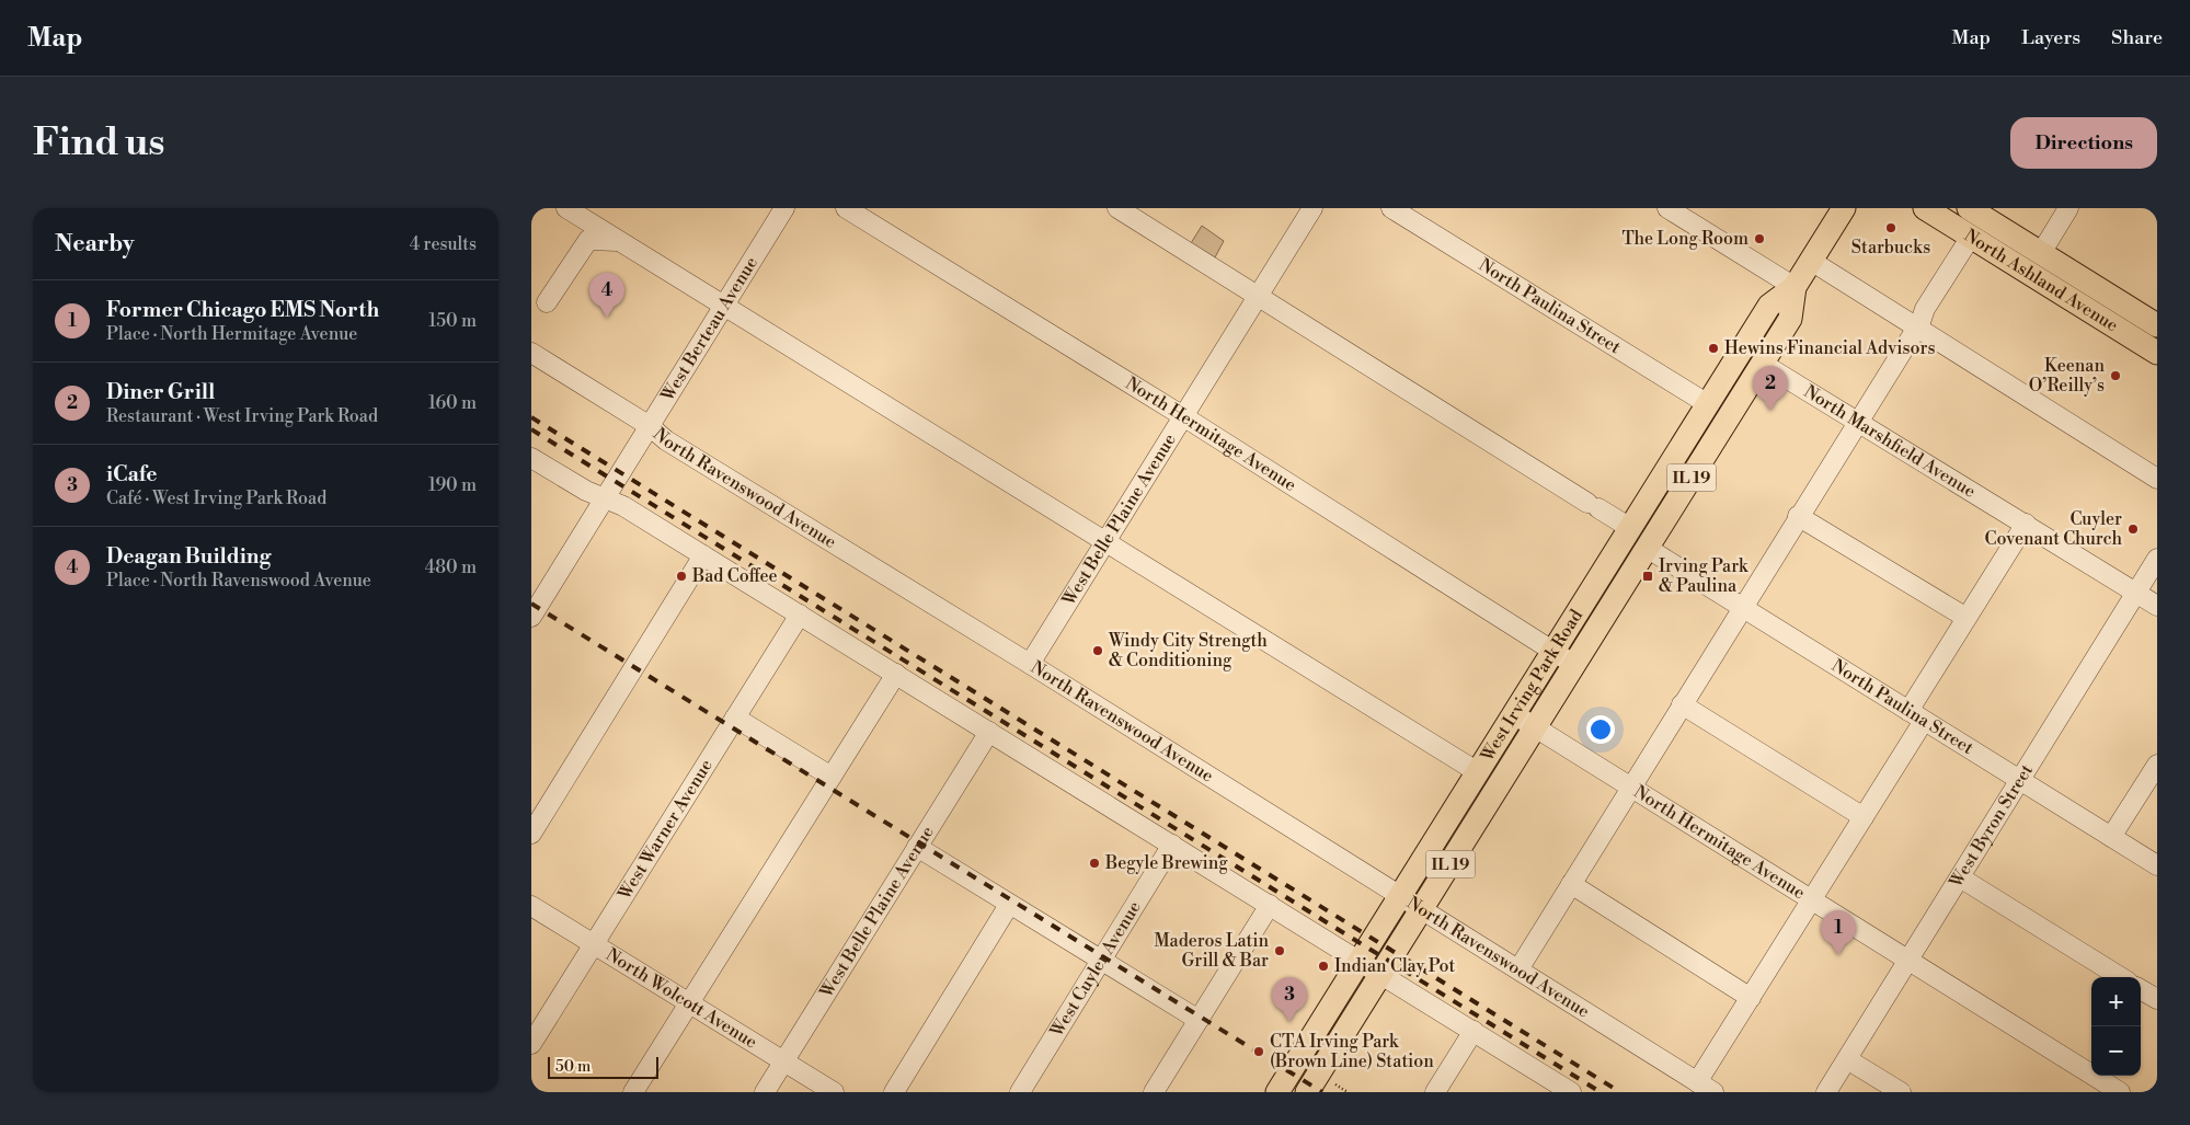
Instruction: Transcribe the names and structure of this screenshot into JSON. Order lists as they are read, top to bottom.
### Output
{
  "streets": {
    "main road": ["North Ashland Avenue", "IL 19", "West Irving Park Road"],
    "street": [
      "North Paulina Street",
      "West Berteau Avenue",
      "North Hermitage Avenue",
      "North Marshfield Avenue",
      "North Ravenswood Avenue",
      "West Belle Plaine Avenue",
      "West Byron Street",
      "West Warner Avenue",
      "West Cuyler Avenue",
      "North Wolcott Avenue"
    ]
  },
  "crossings": [
    ["North Paulina Street", "West Irving Park Road"],
    ["North Paulina Street", "West Byron Street"],
    ["West Berteau Avenue", "North Ravenswood Avenue"],
    ["North Hermitage Avenue", "West Belle Plaine Avenue"],
    ["North Hermitage Avenue", "West Irving Park Road"],
    ["North Hermitage Avenue", "West Byron Street"],
    ["North Marshfield Avenue", "West Irving Park Road"],
    ["North Marshfield Avenue", "West Byron Street"],
    ["North Ravenswood Avenue", "West Belle Plaine Avenue"],
    ["North Ravenswood Avenue", "West Irving Park Road"],
    ["West Belle Plaine Avenue", "North Wolcott Avenue"],
    ["West Warner Avenue", "North Wolcott Avenue"]
  ],
  "places": {
    "other": [
      "Starbucks",
      "The Long Room",
      "Hewins Financial Advisors",
      "Keenan O’Reilly’s",
      "Cuyler Covenant Church",
      "Bad Coffee",
      "Windy City Strength & Conditioning",
      "Begyle Brewing",
      "Maderos Latin Grill & Bar",
      "Indian Clay Pot",
      "CTA Irving Park (Brown Line) Station"
    ],
    "transit": ["Irving Park & Paulina"]
  },
  "scale_bar": "50 m",
  "page": {
    "header": "Map",
    "nav": ["Map", "Layers", "Share"],
    "buttons": "Directions",
    "title": "Find us",
    "heading": ["Nearby", "4 results"],
    "pins": [
      "4",
      "2",
      "1",
      "3"
    ],
    "list": [
      {
        "mark": "1",
        "name": "Former Chicago EMS North",
        "note": "Place · North Hermitage Avenue",
        "value": "150 m"
      },
      {
        "mark": "2",
        "name": "Diner Grill",
        "note": "Restaurant · West Irving Park Road",
        "value": "160 m"
      },
      {
        "mark": "3",
        "name": "iCafe",
        "note": "Café · West Irving Park Road",
        "value": "190 m"
      },
      {
        "mark": "4",
        "name": "Deagan Building",
        "note": "Place · North Ravenswood Avenue",
        "value": "480 m"
      }
    ],
    "map_buttons": ["+", "−"],
    "scale": "50 m"
  }
}
